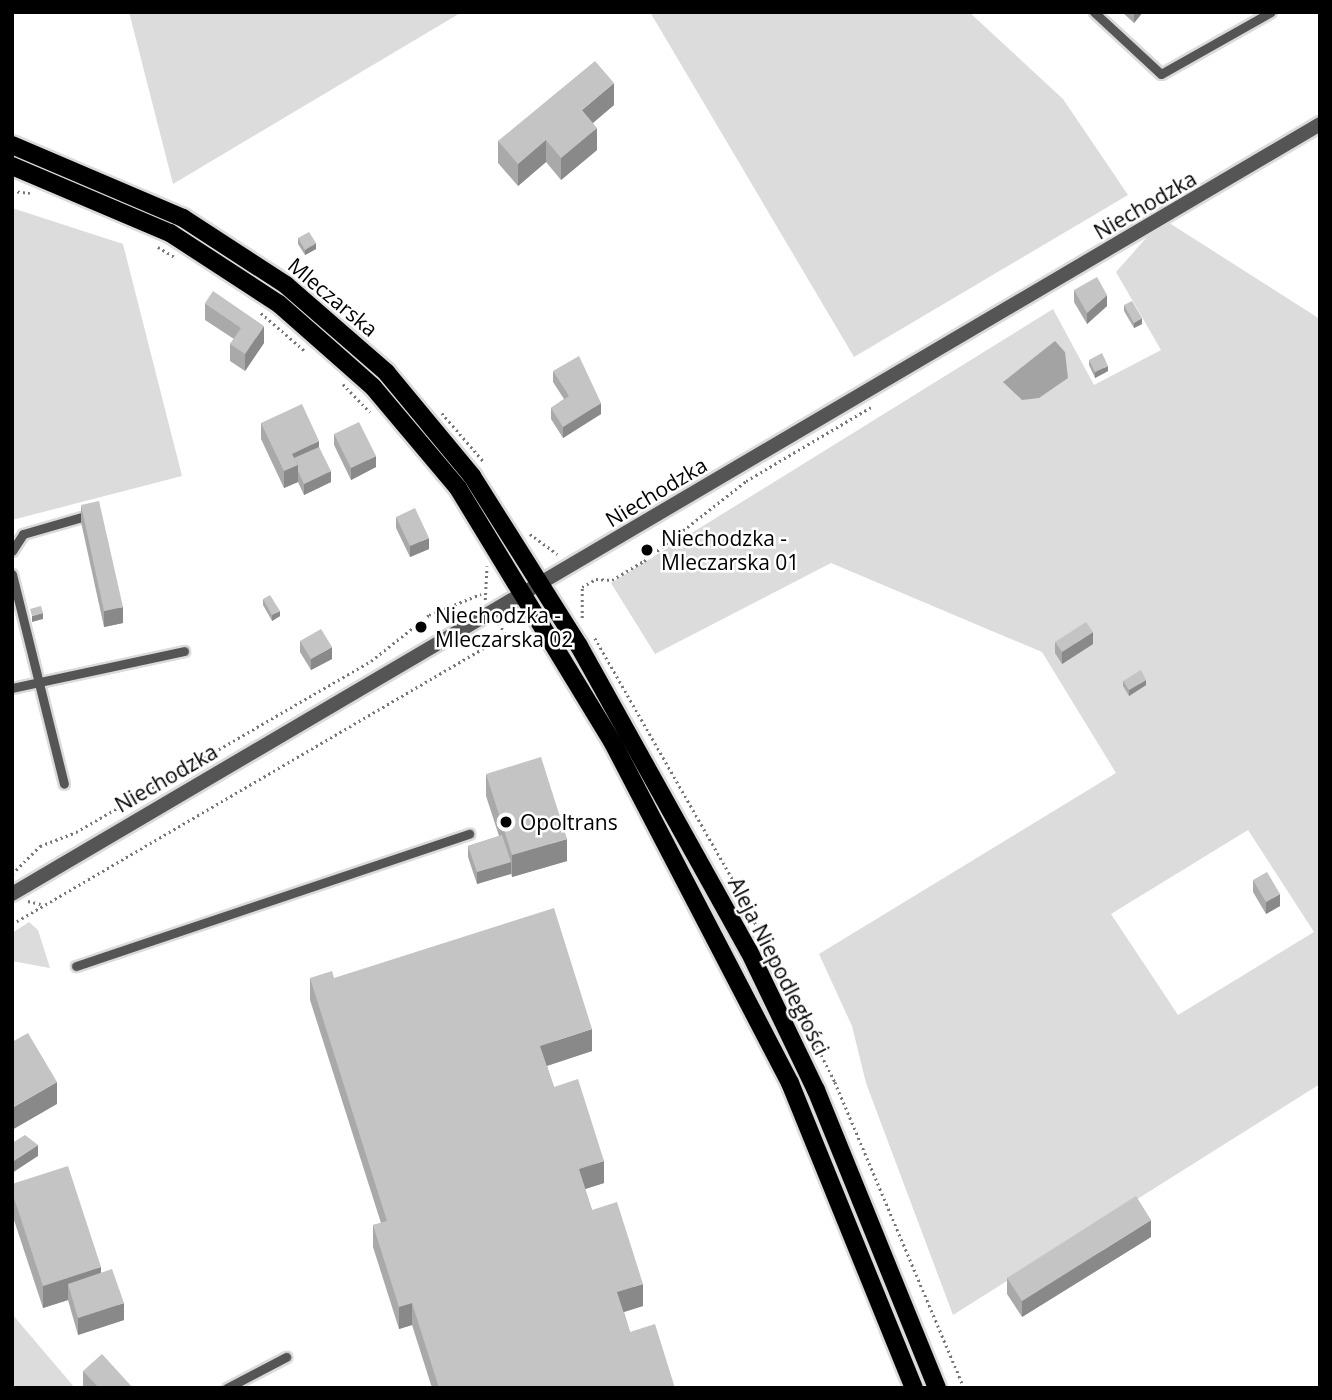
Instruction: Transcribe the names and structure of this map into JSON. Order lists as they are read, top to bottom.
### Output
{
  "streets": {
    "main road": ["Mleczarska", "Aleja Niepodległości"],
    "street": ["Niechodzka"]
  },
  "crossings": [
    ["Niechodzka", "Mleczarska"],
    ["Niechodzka", "Aleja Niepodległości"],
    ["Mleczarska", "Aleja Niepodległości"]
  ],
  "places": ["Niechodzka - Mleczarska 01", "Niechodzka - Mleczarska 02", "Opoltrans"]
}
